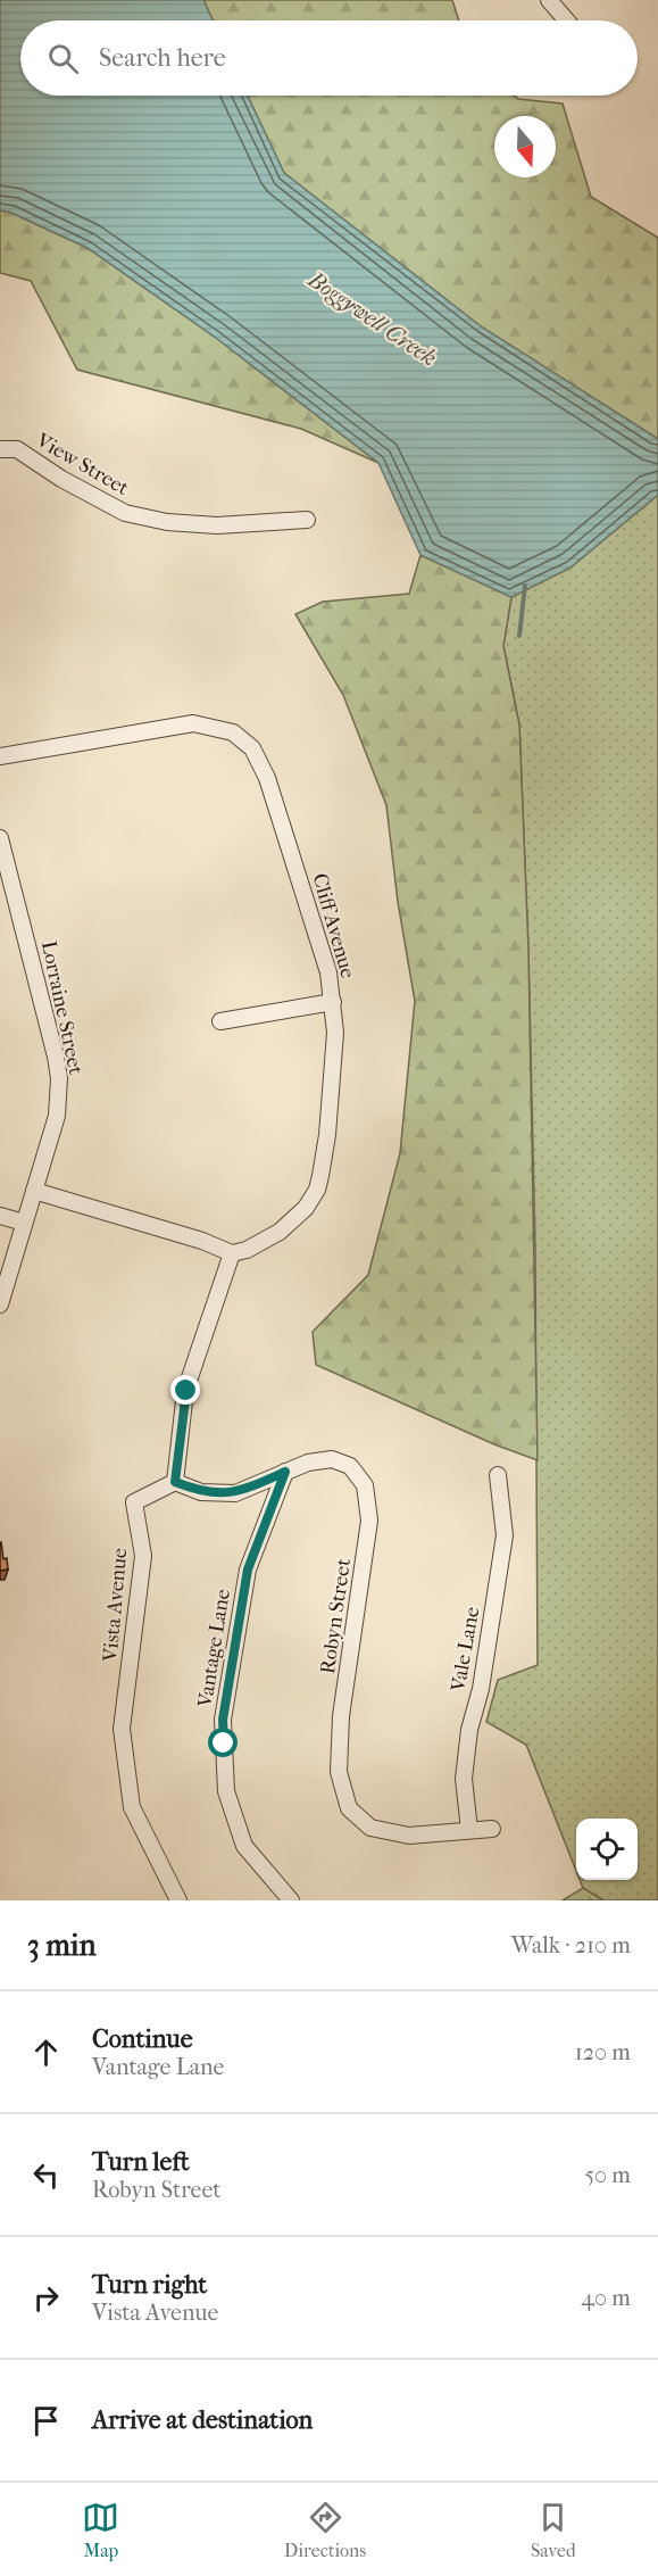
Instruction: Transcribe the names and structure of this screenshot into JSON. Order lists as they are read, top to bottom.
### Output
{
  "streets": {
    "street": [
      "View Street",
      "Cliff Avenue",
      "Lorraine Street",
      "Vista Avenue",
      "Robyn Street",
      "Vantage Lane",
      "Vale Lane"
    ]
  },
  "crossings": [
    ["Vista Avenue", "Robyn Street"],
    ["Robyn Street", "Vantage Lane"],
    ["Robyn Street", "Vale Lane"]
  ],
  "water": ["Boggywell Creek"],
  "north": "bottom",
  "page": {
    "search": "Search here",
    "heading": ["3 min", "Walk · 210 m"],
    "list": [
      ["Continue", "Vantage Lane", "120 m"],
      ["Turn left", "Robyn Street", "50 m"],
      ["Turn right", "Vista Avenue", "40 m"],
      "Arrive at destination"
    ],
    "nav": ["Map", "Directions", "Saved"]
  }
}
